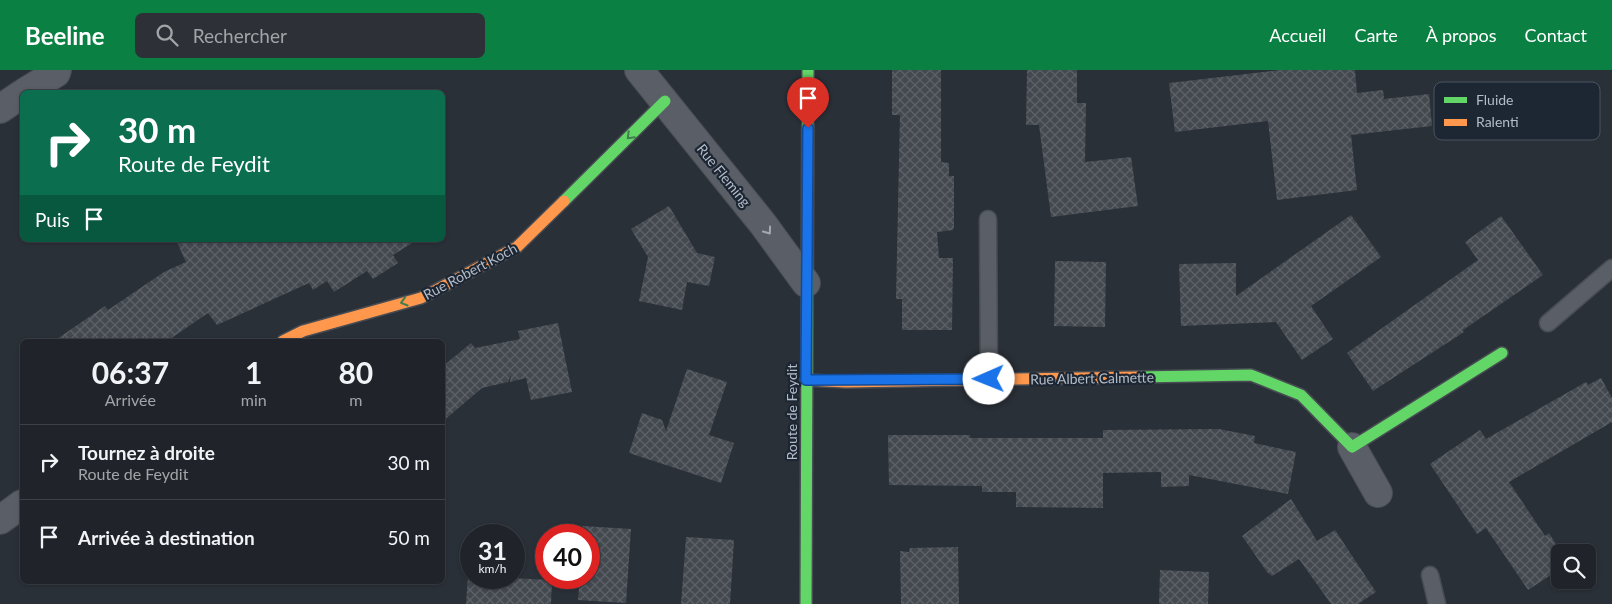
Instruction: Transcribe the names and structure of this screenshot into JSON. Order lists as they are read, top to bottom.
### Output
{
  "streets": {
    "street": [
      "Rue Fleming",
      "Rue Robert Koch",
      "Rue Albert Calmette",
      "Route de Feydit"
    ]
  },
  "crossings": [
    ["Rue Fleming", "Rue Robert Koch"],
    ["Rue Fleming", "Route de Feydit"],
    ["Rue Albert Calmette", "Route de Feydit"]
  ],
  "one_way": ["Rue Fleming", "Rue Robert Koch"],
  "legend": ["Fluide", "Ralenti"],
  "page": {
    "header": "Beeline",
    "search": "Rechercher",
    "nav": [
      "Accueil",
      "Carte",
      "À propos",
      "Contact"
    ],
    "turn": ["30 m", "Route de Feydit"],
    "then": "Puis",
    "eta": [
      "06:37",
      "Arrivée",
      "1",
      "min",
      "80",
      "m"
    ],
    "list": [
      {
        "name": "Tournez à droite",
        "note": "Route de Feydit",
        "value": "30 m"
      },
      {
        "name": "Arrivée à destination",
        "value": "50 m"
      }
    ],
    "speed": "31 km/h",
    "limit": "40"
  }
}
